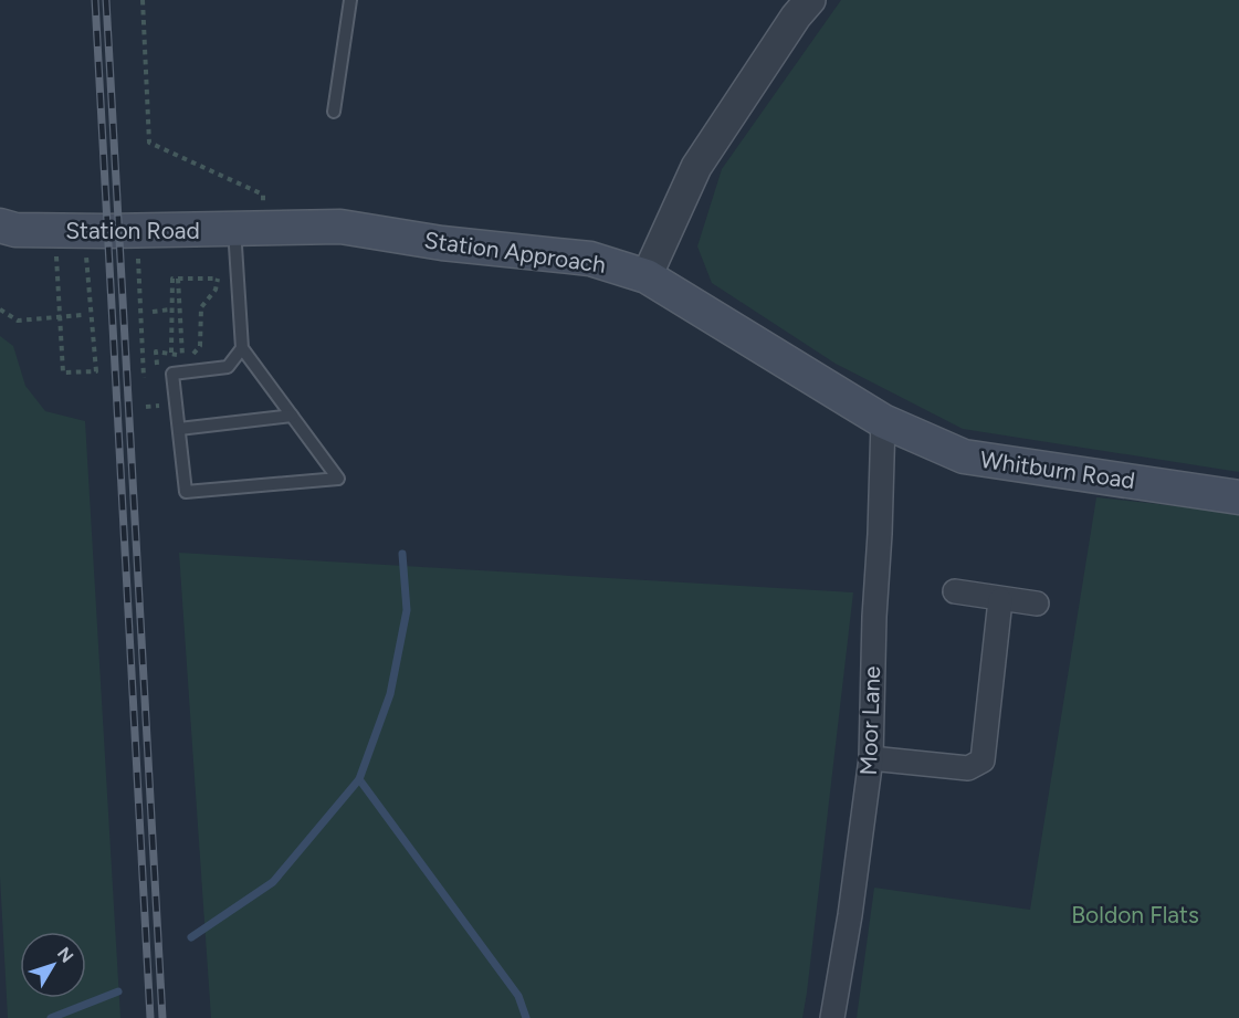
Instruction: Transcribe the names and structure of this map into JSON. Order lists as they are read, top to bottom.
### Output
{
  "streets": {
    "main road": ["Station Road", "Station Approach", "Whitburn Road"],
    "street": ["Moor Lane"]
  },
  "crossings": [
    ["Station Road", "Station Approach"],
    ["Station Approach", "Whitburn Road"],
    ["Station Approach", "Moor Lane"],
    ["Whitburn Road", "Moor Lane"]
  ],
  "parks": ["Boldon Flats"],
  "north": "top right"
}
